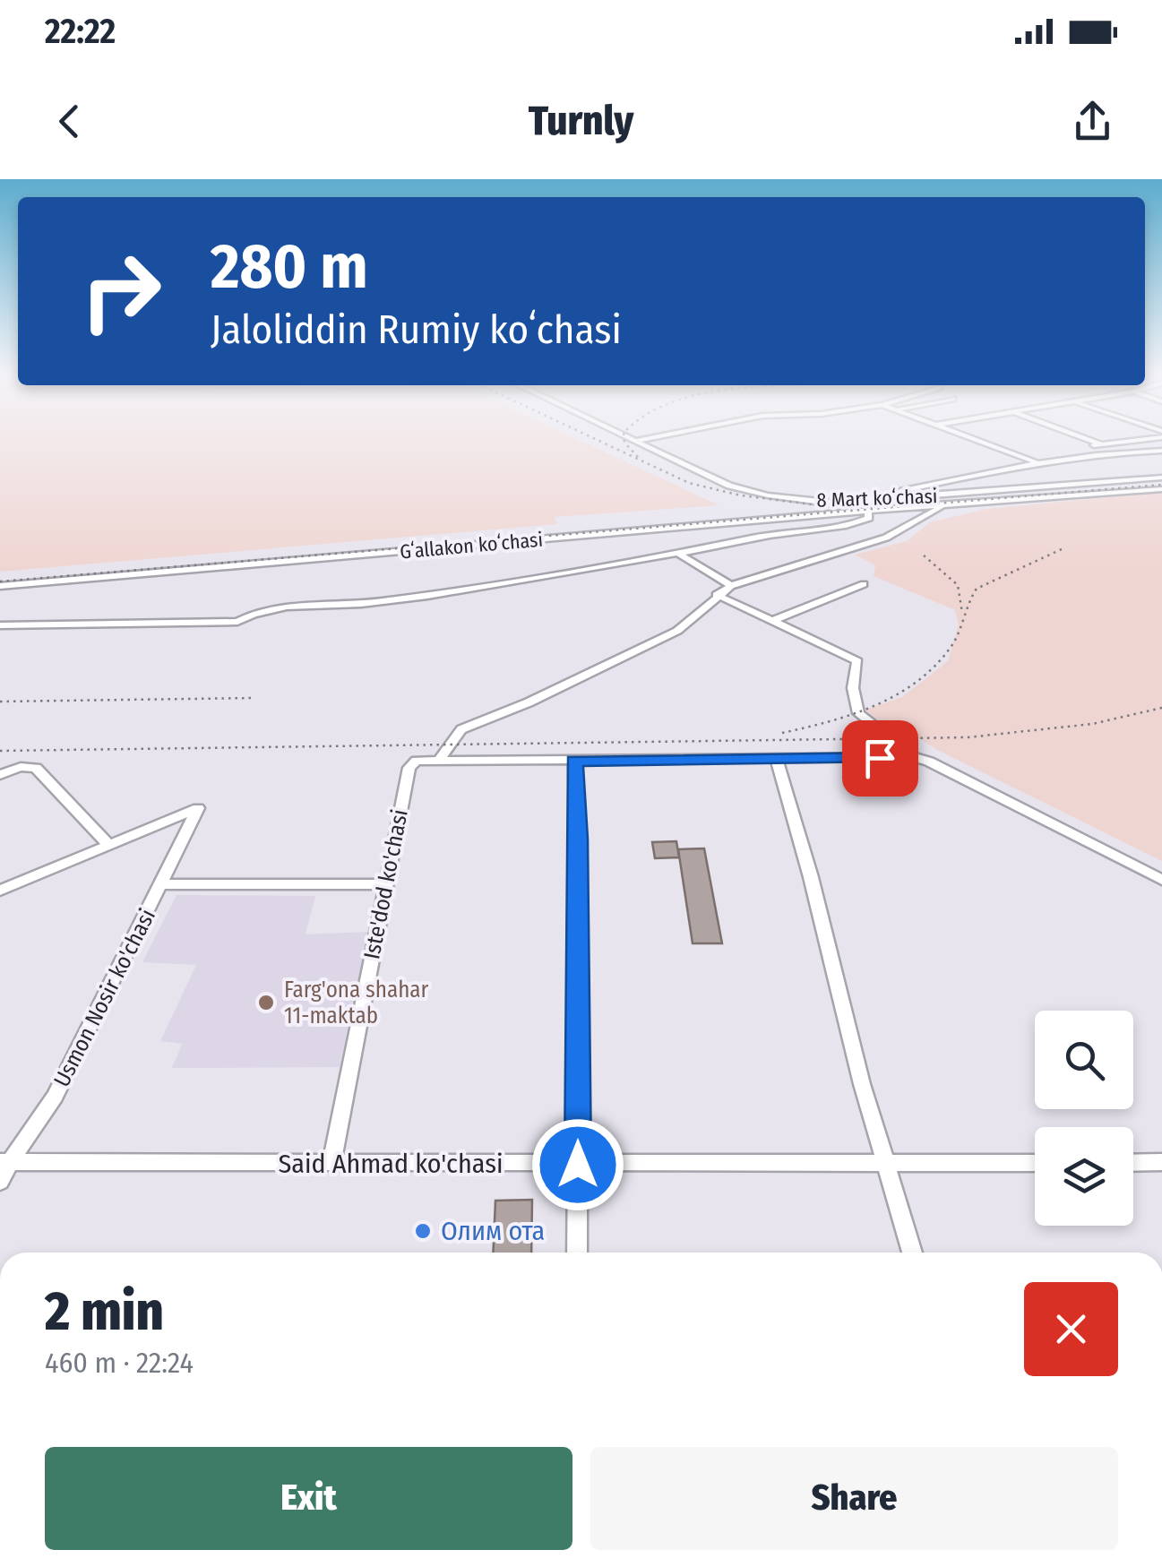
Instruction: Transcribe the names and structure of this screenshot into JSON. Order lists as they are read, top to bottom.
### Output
{
  "streets": {
    "street": [
      "8 Mart koʻchasi",
      "Gʻallakon koʻchasi",
      "Iste'dod ko'chasi",
      "Usmon Nosir ko'chasi",
      "Said Ahmad ko'chasi"
    ]
  },
  "crossings": [
    ["Iste'dod ko'chasi", "Said Ahmad ko'chasi"],
    ["Usmon Nosir ko'chasi", "Said Ahmad ko'chasi"]
  ],
  "places": ["Farg'ona shahar 11-maktab", "Олим ота"],
  "page": {
    "status": "22:22",
    "header": "Turnly",
    "turn": ["280 m", "Jaloliddin Rumiy koʻchasi"],
    "heading": ["2 min", "460 m · 22:24"],
    "buttons": ["Exit", "Share"]
  }
}
